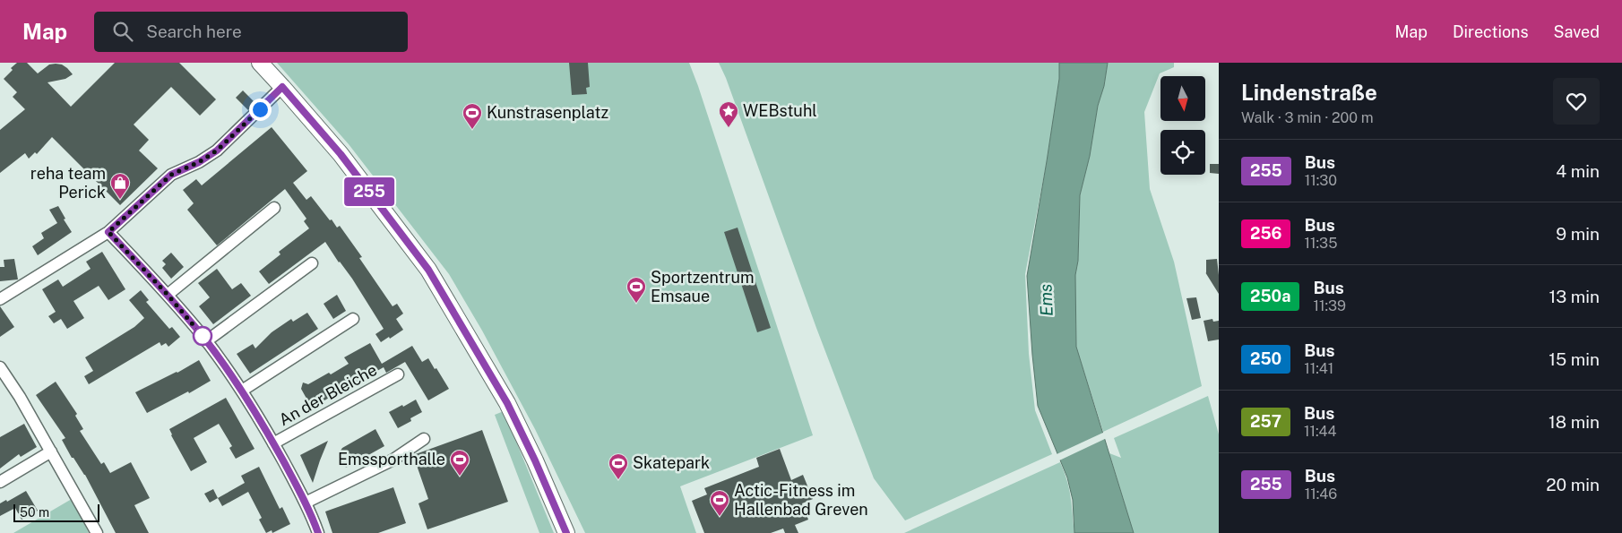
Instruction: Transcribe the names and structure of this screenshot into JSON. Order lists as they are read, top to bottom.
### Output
{
  "streets": {
    "street": ["An der Bleiche"]
  },
  "water": ["Ems"],
  "places": {
    "place": ["WEBstuhl"],
    "sports": [
      "Kunstrasenplatz",
      "Sportzentrum Emsaue",
      "Emssporthalle",
      "Skatepark",
      "Actic-Fitness im Hallenbad Greven"
    ],
    "shop": ["reha team Perick"]
  },
  "lines": ["bus line 255"],
  "scale_bar": "50 m",
  "north": "bottom",
  "page": {
    "header": "Map",
    "search": "Search here",
    "nav": ["Map", "Directions", "Saved"],
    "on_map": "255",
    "heading": ["Lindenstraße", "Walk · 3 min · 200 m"],
    "list": [
      {
        "mark": "255",
        "name": "Bus",
        "note": "11:30",
        "value": "4 min"
      },
      {
        "mark": "256",
        "name": "Bus",
        "note": "11:35",
        "value": "9 min"
      },
      {
        "mark": "250a",
        "name": "Bus",
        "note": "11:39",
        "value": "13 min"
      },
      {
        "mark": "250",
        "name": "Bus",
        "note": "11:41",
        "value": "15 min"
      },
      {
        "mark": "257",
        "name": "Bus",
        "note": "11:44",
        "value": "18 min"
      },
      {
        "mark": "255",
        "name": "Bus",
        "note": "11:46",
        "value": "20 min"
      }
    ],
    "scale": "50 m"
  }
}
